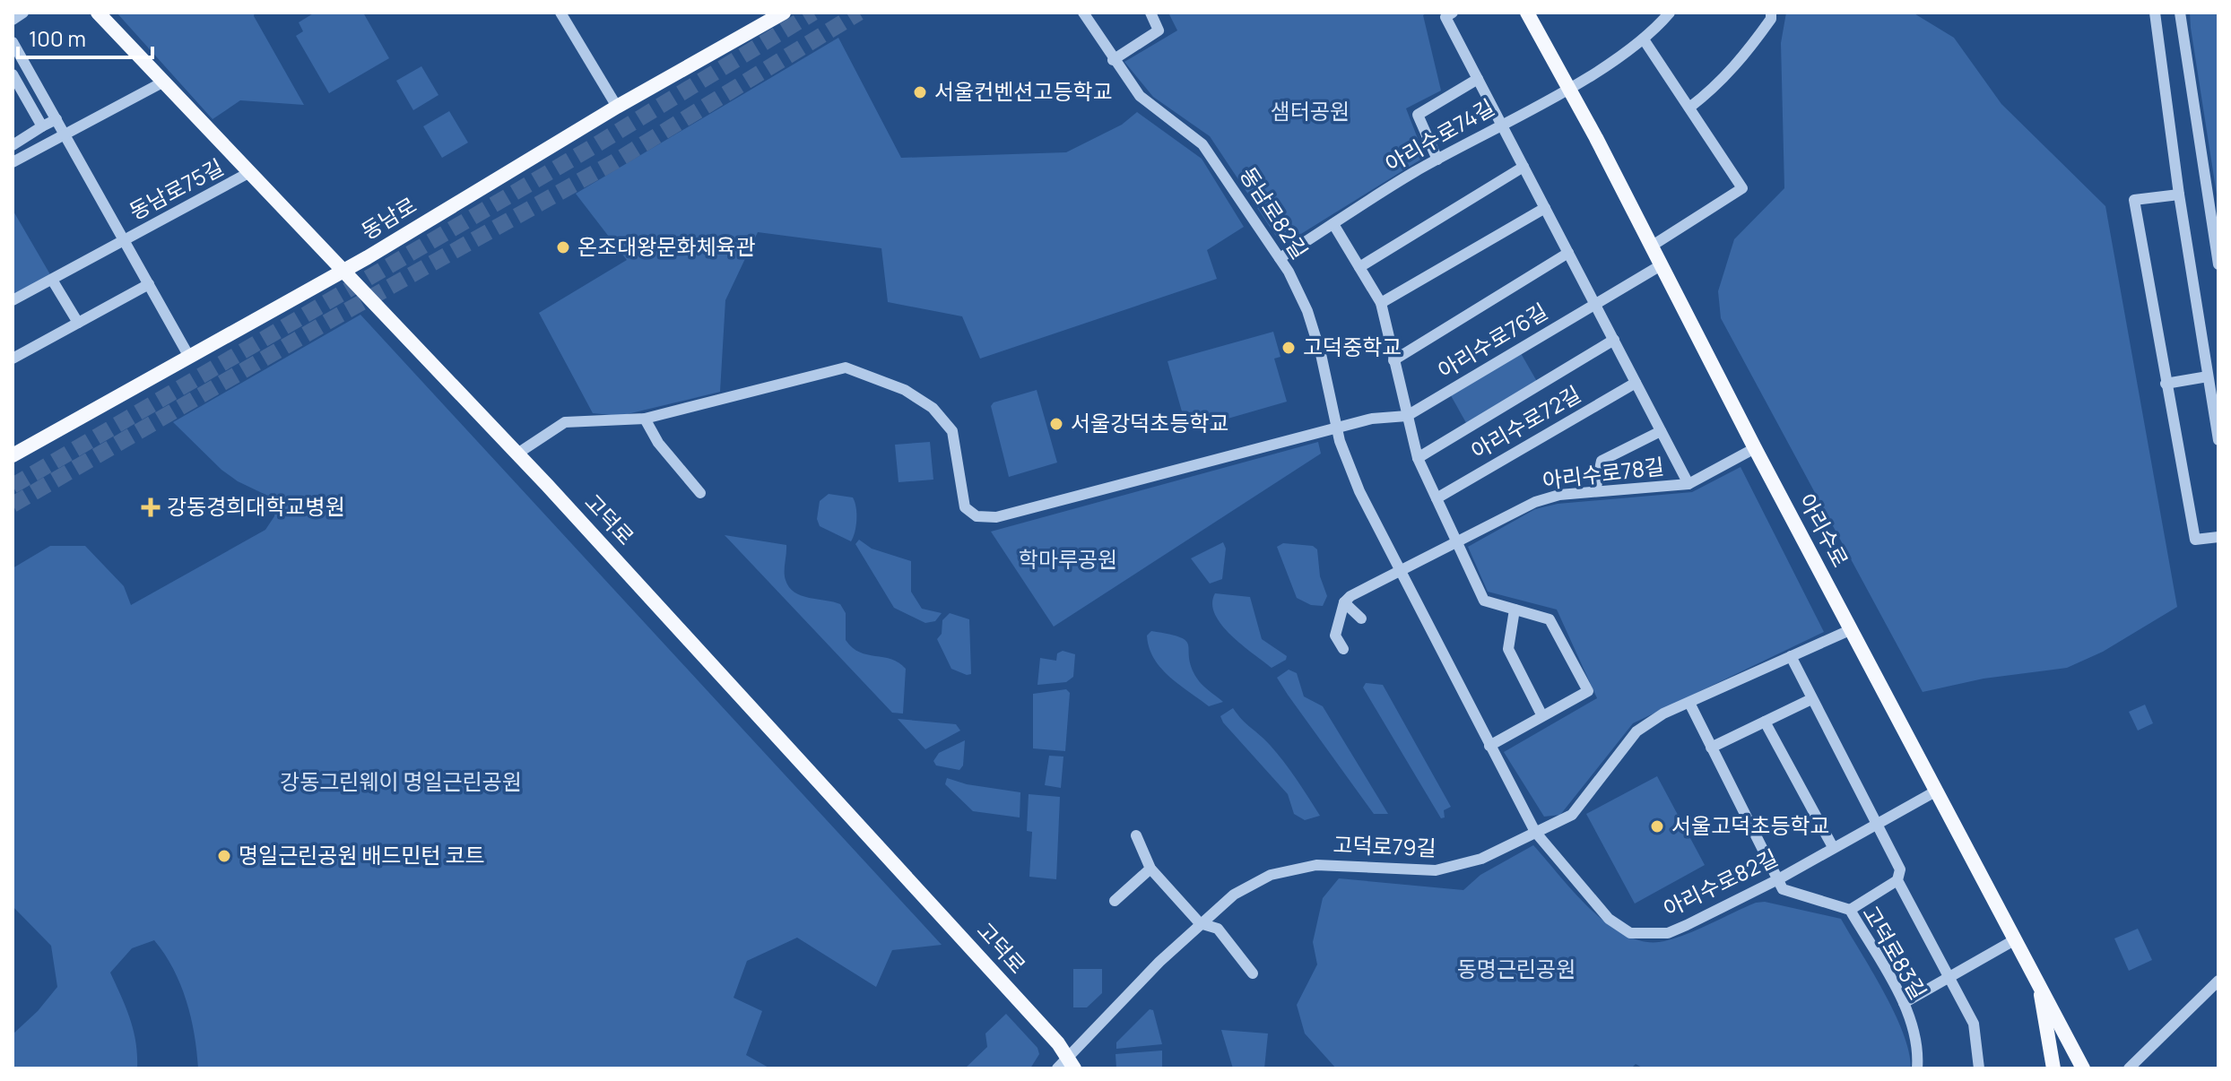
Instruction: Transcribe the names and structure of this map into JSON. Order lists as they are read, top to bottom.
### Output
{
  "streets": {
    "main road": ["동남로", "고덕로", "아리수로"],
    "street": [
      "아리수로74길",
      "동남로75길",
      "동남로82길",
      "아리수로76길",
      "아리수로72길",
      "아리수로78길",
      "고덕로79길",
      "아리수로82길",
      "고덕로83길"
    ]
  },
  "crossings": [
    ["아리수로74길", "동남로82길"],
    ["아리수로74길", "아리수로"],
    ["동남로75길", "동남로"],
    ["동남로75길", "고덕로"],
    ["동남로82길", "아리수로76길"],
    ["동남로82길", "아리수로78길"],
    ["동남로82길", "고덕로79길"],
    ["동남로82길", "아리수로82길"],
    ["동남로", "고덕로"],
    ["아리수로76길", "아리수로"],
    ["아리수로78길", "아리수로"],
    ["고덕로", "고덕로79길"],
    ["아리수로", "고덕로79길"],
    ["아리수로", "아리수로82길"],
    ["고덕로79길", "아리수로82길"],
    ["아리수로82길", "고덕로83길"]
  ],
  "parks": [
    "샘터공원",
    "학마루공원",
    "강동그린웨이 명일근린공원",
    "동명근린공원"
  ],
  "places": {
    "other": [
      "서울컨벤션고등학교",
      "온조대왕문화체육관",
      "고덕중학교",
      "서울강덕초등학교",
      "서울고덕초등학교",
      "명일근린공원 배드민턴 코트"
    ],
    "health": ["강동경희대학교병원"]
  },
  "scale_bar": "100 m"
}
